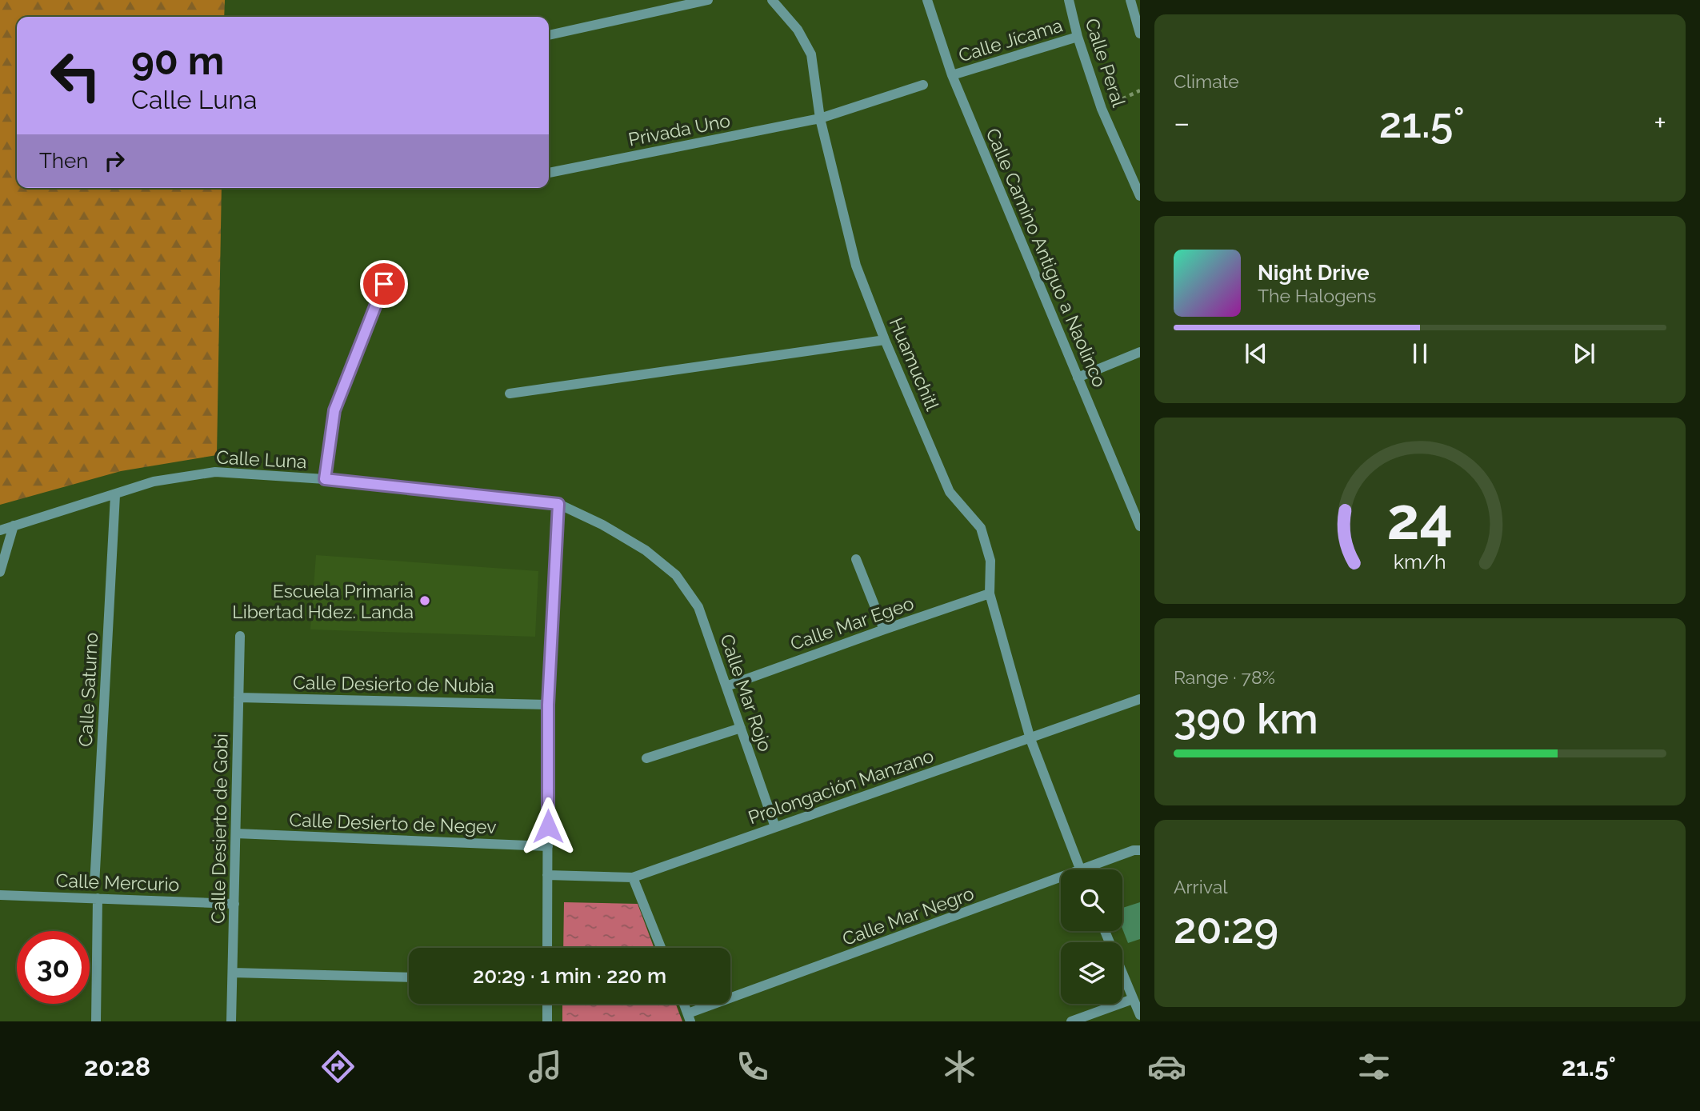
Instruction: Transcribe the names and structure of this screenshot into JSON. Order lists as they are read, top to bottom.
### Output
{
  "streets": {
    "street": [
      "Calle Jícama",
      "Calle Peral",
      "Privada Uno",
      "Calle Camino Antiguo a Naolinco",
      "Huamuchitl",
      "Calle Luna",
      "Calle Mar Egeo",
      "Calle Desierto de Nubia",
      "Calle Saturno",
      "Calle Mar Rojo",
      "Prolongación Manzano",
      "Calle Desierto de Negev",
      "Calle Desierto de Gobi",
      "Calle Mercurio",
      "Calle Mar Negro"
    ]
  },
  "crossings": [
    ["Calle Jícama", "Calle Peral"],
    ["Calle Jícama", "Calle Camino Antiguo a Naolinco"],
    ["Privada Uno", "Huamuchitl"],
    ["Huamuchitl", "Calle Mar Egeo"],
    ["Huamuchitl", "Prolongación Manzano"],
    ["Calle Luna", "Calle Saturno"],
    ["Calle Luna", "Calle Mar Rojo"],
    ["Calle Mar Egeo", "Calle Mar Rojo"],
    ["Calle Desierto de Nubia", "Calle Desierto de Gobi"],
    ["Calle Mar Rojo", "Prolongación Manzano"],
    ["Calle Desierto de Negev", "Calle Desierto de Gobi"],
    ["Calle Desierto de Gobi", "Calle Mercurio"]
  ],
  "places": ["Escuela Primaria Libertad Hdez. Landa"],
  "page": {
    "tile": [
      "Climate",
      ["Range · 78%", "390 km"],
      ["Arrival", "20:29"]
    ],
    "turn": ["90 m", "Calle Luna"],
    "heat": ["−", "21.5°", "+"],
    "then": "Then",
    "song": ["Night Drive", "The Halogens"],
    "limit": "30",
    "trip": "20:29 · 1 min · 220 m",
    "tabs": ["20:28", "21.5°"],
    "gauge": ["24", "km/h"]
  }
}
